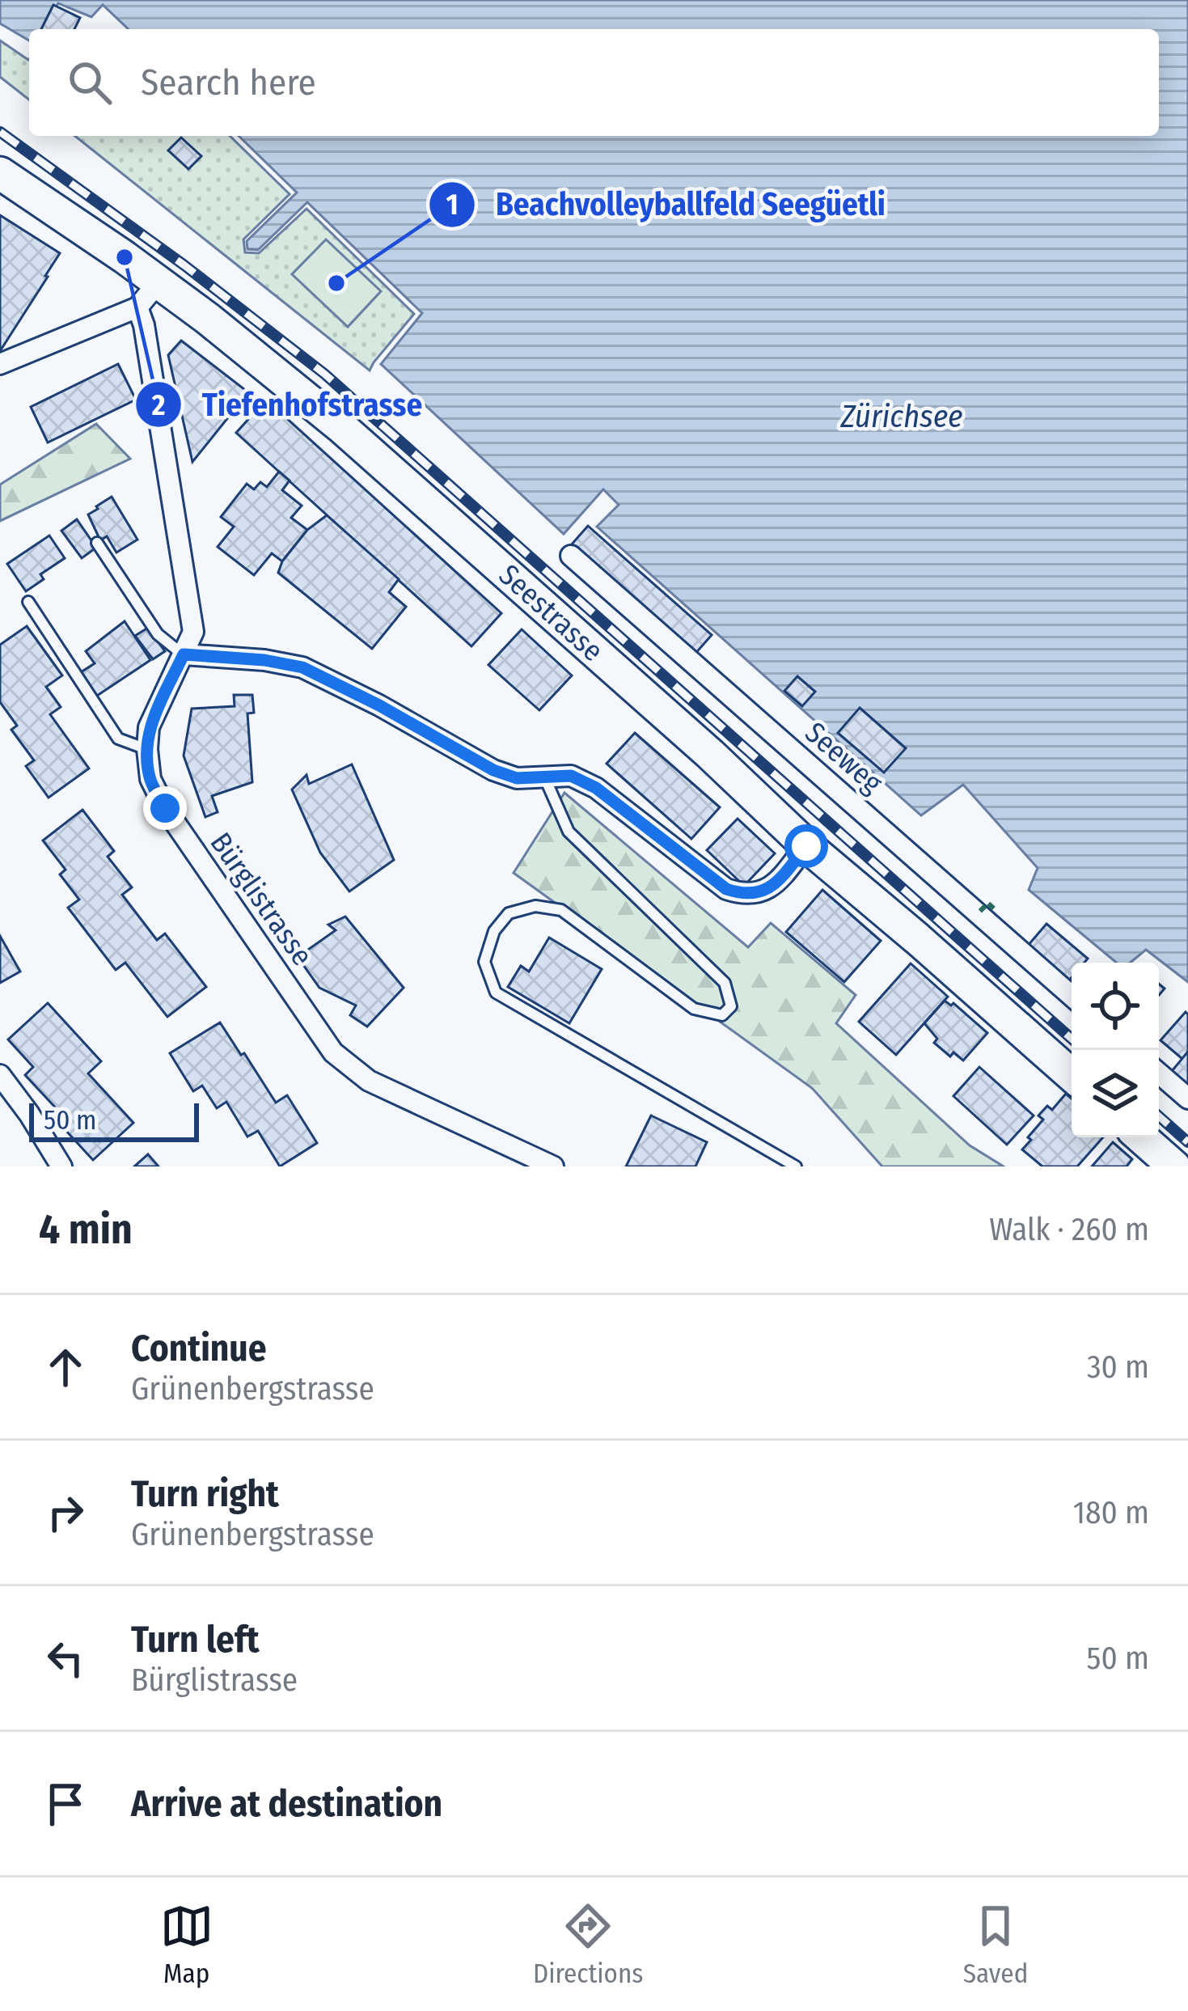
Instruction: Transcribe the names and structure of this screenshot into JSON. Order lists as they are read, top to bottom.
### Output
{
  "streets": {
    "main road": ["Seestrasse"],
    "street": ["Seeweg", "Bürglistrasse"]
  },
  "crossings": [
    ["Seestrasse", "Bürglistrasse"]
  ],
  "water": ["Zürichsee"],
  "places": ["Tiefenhofstrasse", "Beachvolleyballfeld Seegüetli"],
  "scale_bar": "50 m",
  "page": {
    "search": "Search here",
    "scale": "50 m",
    "heading": ["4 min", "Walk · 260 m"],
    "list": [
      ["Continue", "Grünenbergstrasse", "30 m"],
      ["Turn right", "Grünenbergstrasse", "180 m"],
      ["Turn left", "Bürglistrasse", "50 m"],
      "Arrive at destination"
    ],
    "nav": ["Map", "Directions", "Saved"]
  }
}
